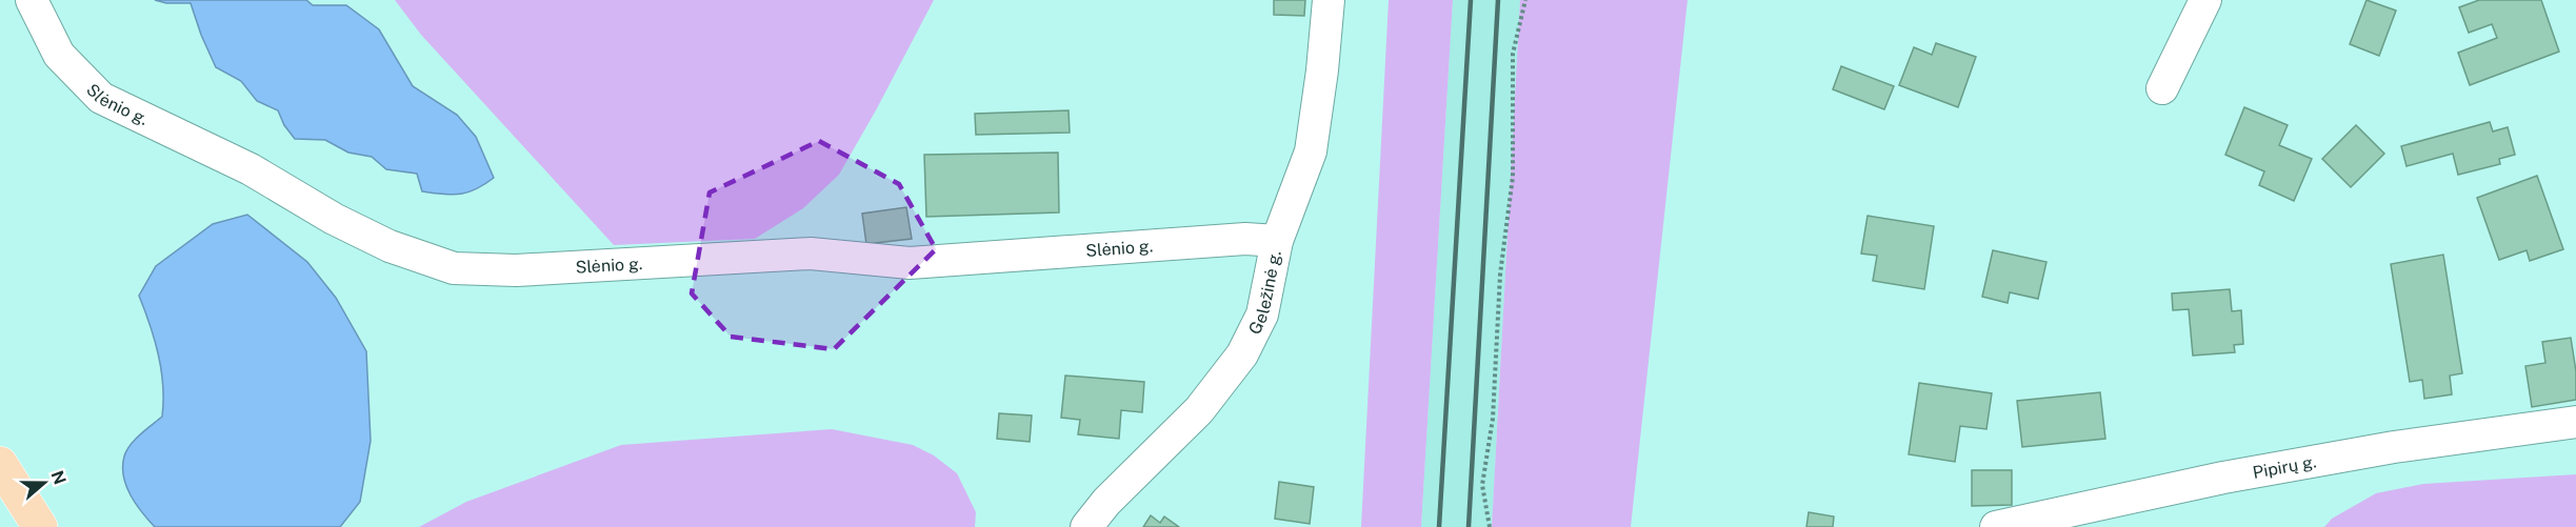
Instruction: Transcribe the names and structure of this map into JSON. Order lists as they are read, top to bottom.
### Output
{
  "streets": {
    "street": ["Slėnio g.", "Geležinė g.", "Pipirų g."]
  },
  "crossings": [
    ["Slėnio g.", "Geležinė g."]
  ],
  "north": "right"
}
